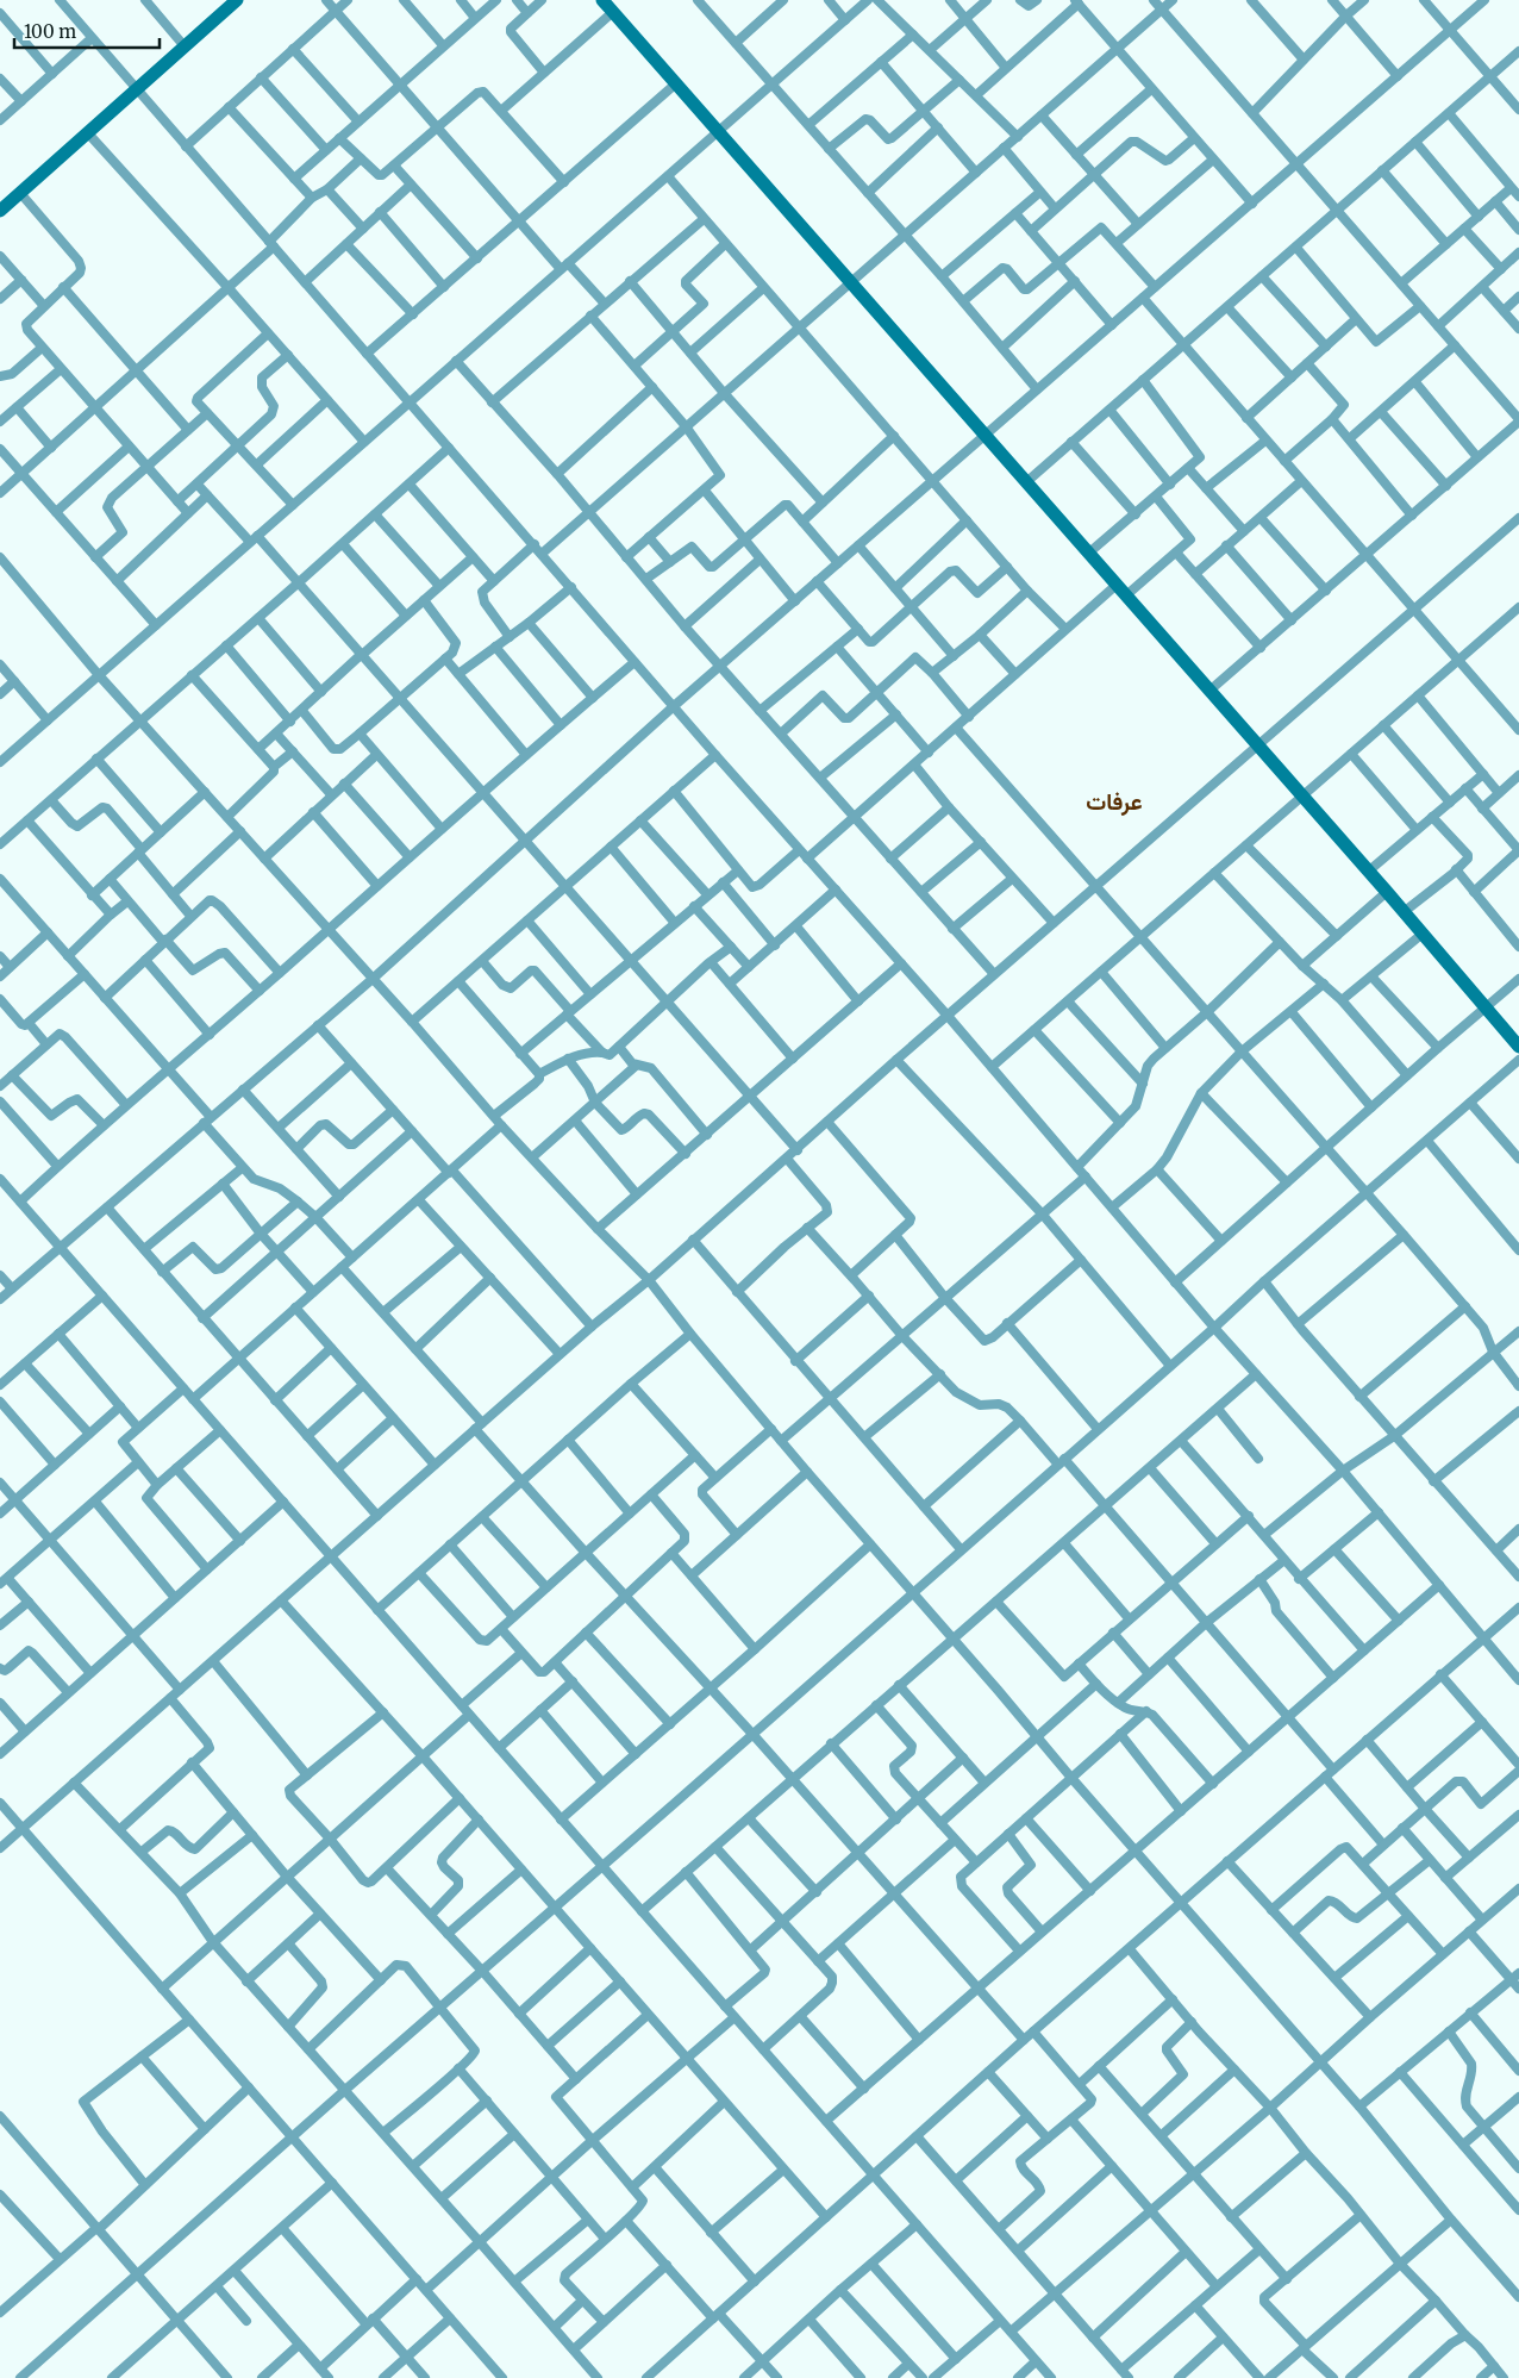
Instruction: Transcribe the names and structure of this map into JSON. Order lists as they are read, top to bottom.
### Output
{
  "districts": ["عرفات"],
  "scale_bar": "100 m"
}
